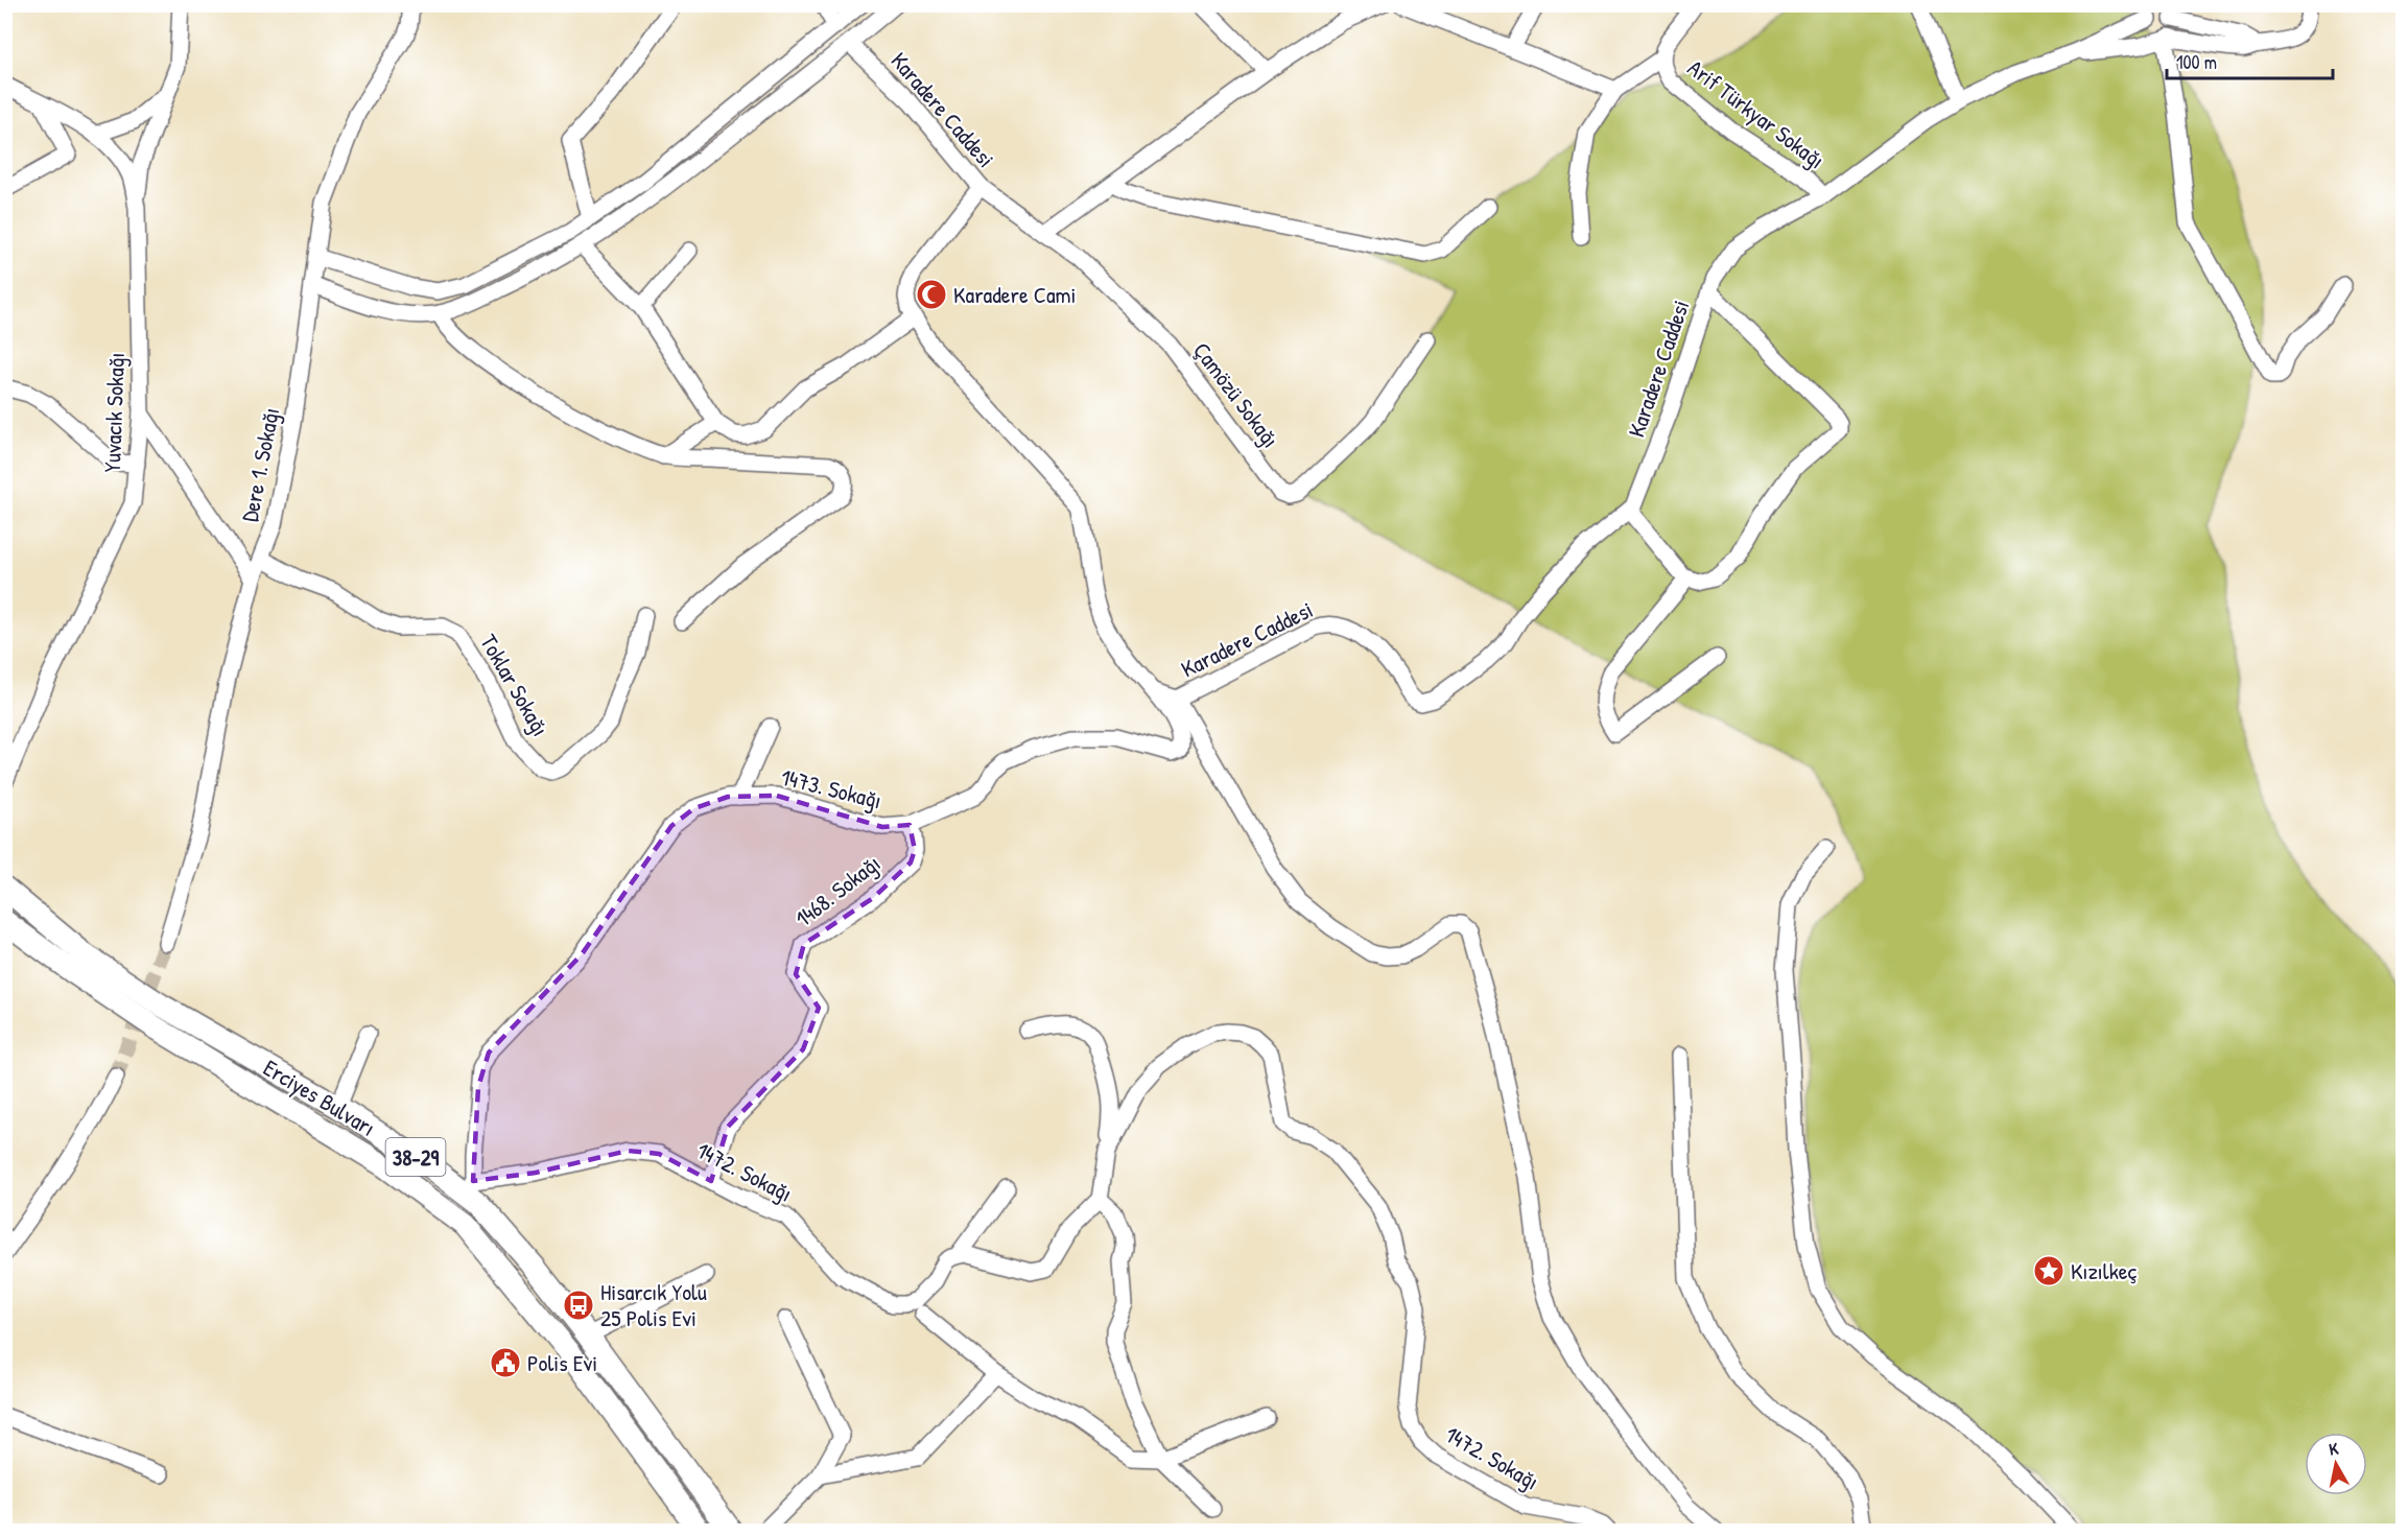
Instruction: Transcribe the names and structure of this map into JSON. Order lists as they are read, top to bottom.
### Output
{
  "streets": {
    "highway": ["Erciyes Bulvarı", "38-29"],
    "street": [
      "Karadere Caddesi",
      "Arif Türkyar Sokağı",
      "Çamözü Sokağı",
      "Yuvacık Sokağı",
      "Dere 1. Sokağı",
      "Toklar Sokağı",
      "1473. Sokağı",
      "1468. Sokağı",
      "1472. Sokağı"
    ]
  },
  "crossings": [
    ["Karadere Caddesi", "Arif Türkyar Sokağı"],
    ["Karadere Caddesi", "Çamözü Sokağı"],
    ["Karadere Caddesi", "1473. Sokağı"],
    ["Dere 1. Sokağı", "Toklar Sokağı"],
    ["1473. Sokağı", "1468. Sokağı"],
    ["1473. Sokağı", "Erciyes Bulvarı"],
    ["1473. Sokağı", "1472. Sokağı"],
    ["1468. Sokağı", "1472. Sokağı"],
    ["Erciyes Bulvarı", "1472. Sokağı"]
  ],
  "places": {
    "mosque": ["Karadere Cami"],
    "place": ["Kızılkeç"],
    "bus stop": ["Hisarcık Yolu 25 Polis Evi"],
    "public building": ["Polis Evi"]
  },
  "scale_bar": "100 m",
  "north": "top"
}
